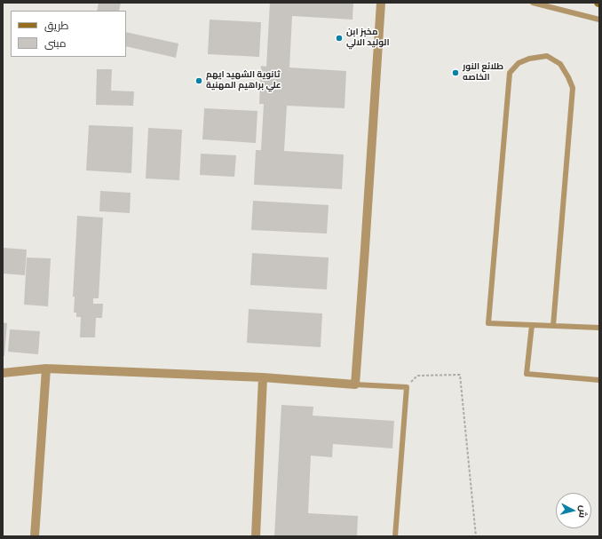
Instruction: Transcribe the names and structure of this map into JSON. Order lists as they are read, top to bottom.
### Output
{
  "places": ["مخبز ابن الوليد الالي", "طلائع النور الخاصه", "ثانوية الشهيد ايهم علي براهيم المهنية"],
  "legend": ["طريق", "مبنى"],
  "north": "right"
}
